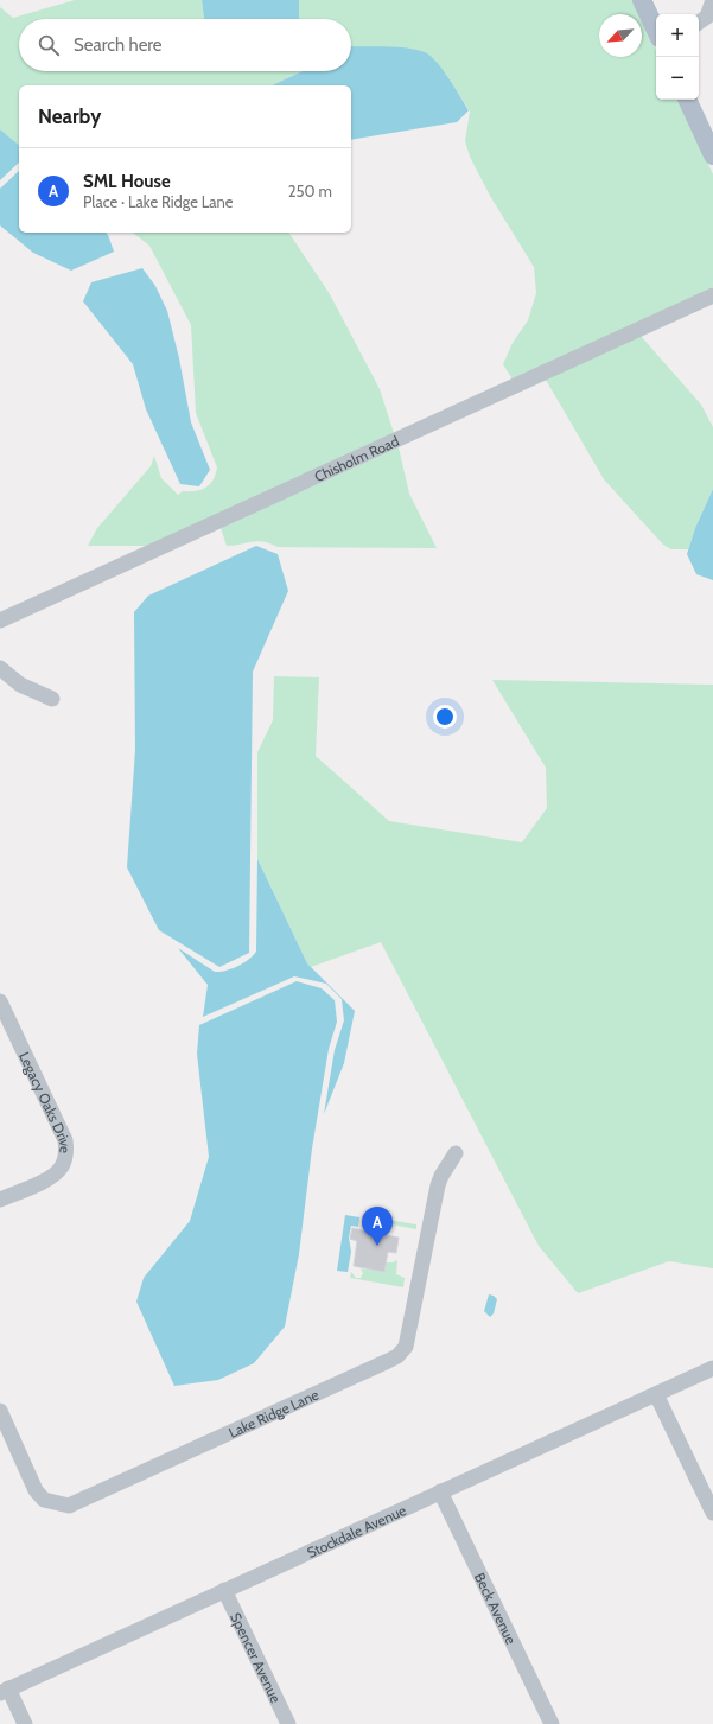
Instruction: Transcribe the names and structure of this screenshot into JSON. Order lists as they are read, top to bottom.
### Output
{
  "streets": {
    "street": [
      "Chisholm Road",
      "Legacy Oaks Drive",
      "Lake Ridge Lane",
      "Stockdale Avenue",
      "Beck Avenue",
      "Spencer Avenue"
    ]
  },
  "crossings": [
    ["Stockdale Avenue", "Beck Avenue"],
    ["Stockdale Avenue", "Spencer Avenue"]
  ],
  "north": "bottom left",
  "page": {
    "map_buttons": ["+", "−"],
    "search": "Search here",
    "heading": "Nearby",
    "list": [
      {
        "mark": "A",
        "name": "SML House",
        "note": "Place · Lake Ridge Lane",
        "value": "250 m"
      }
    ],
    "pins": "A"
  }
}
